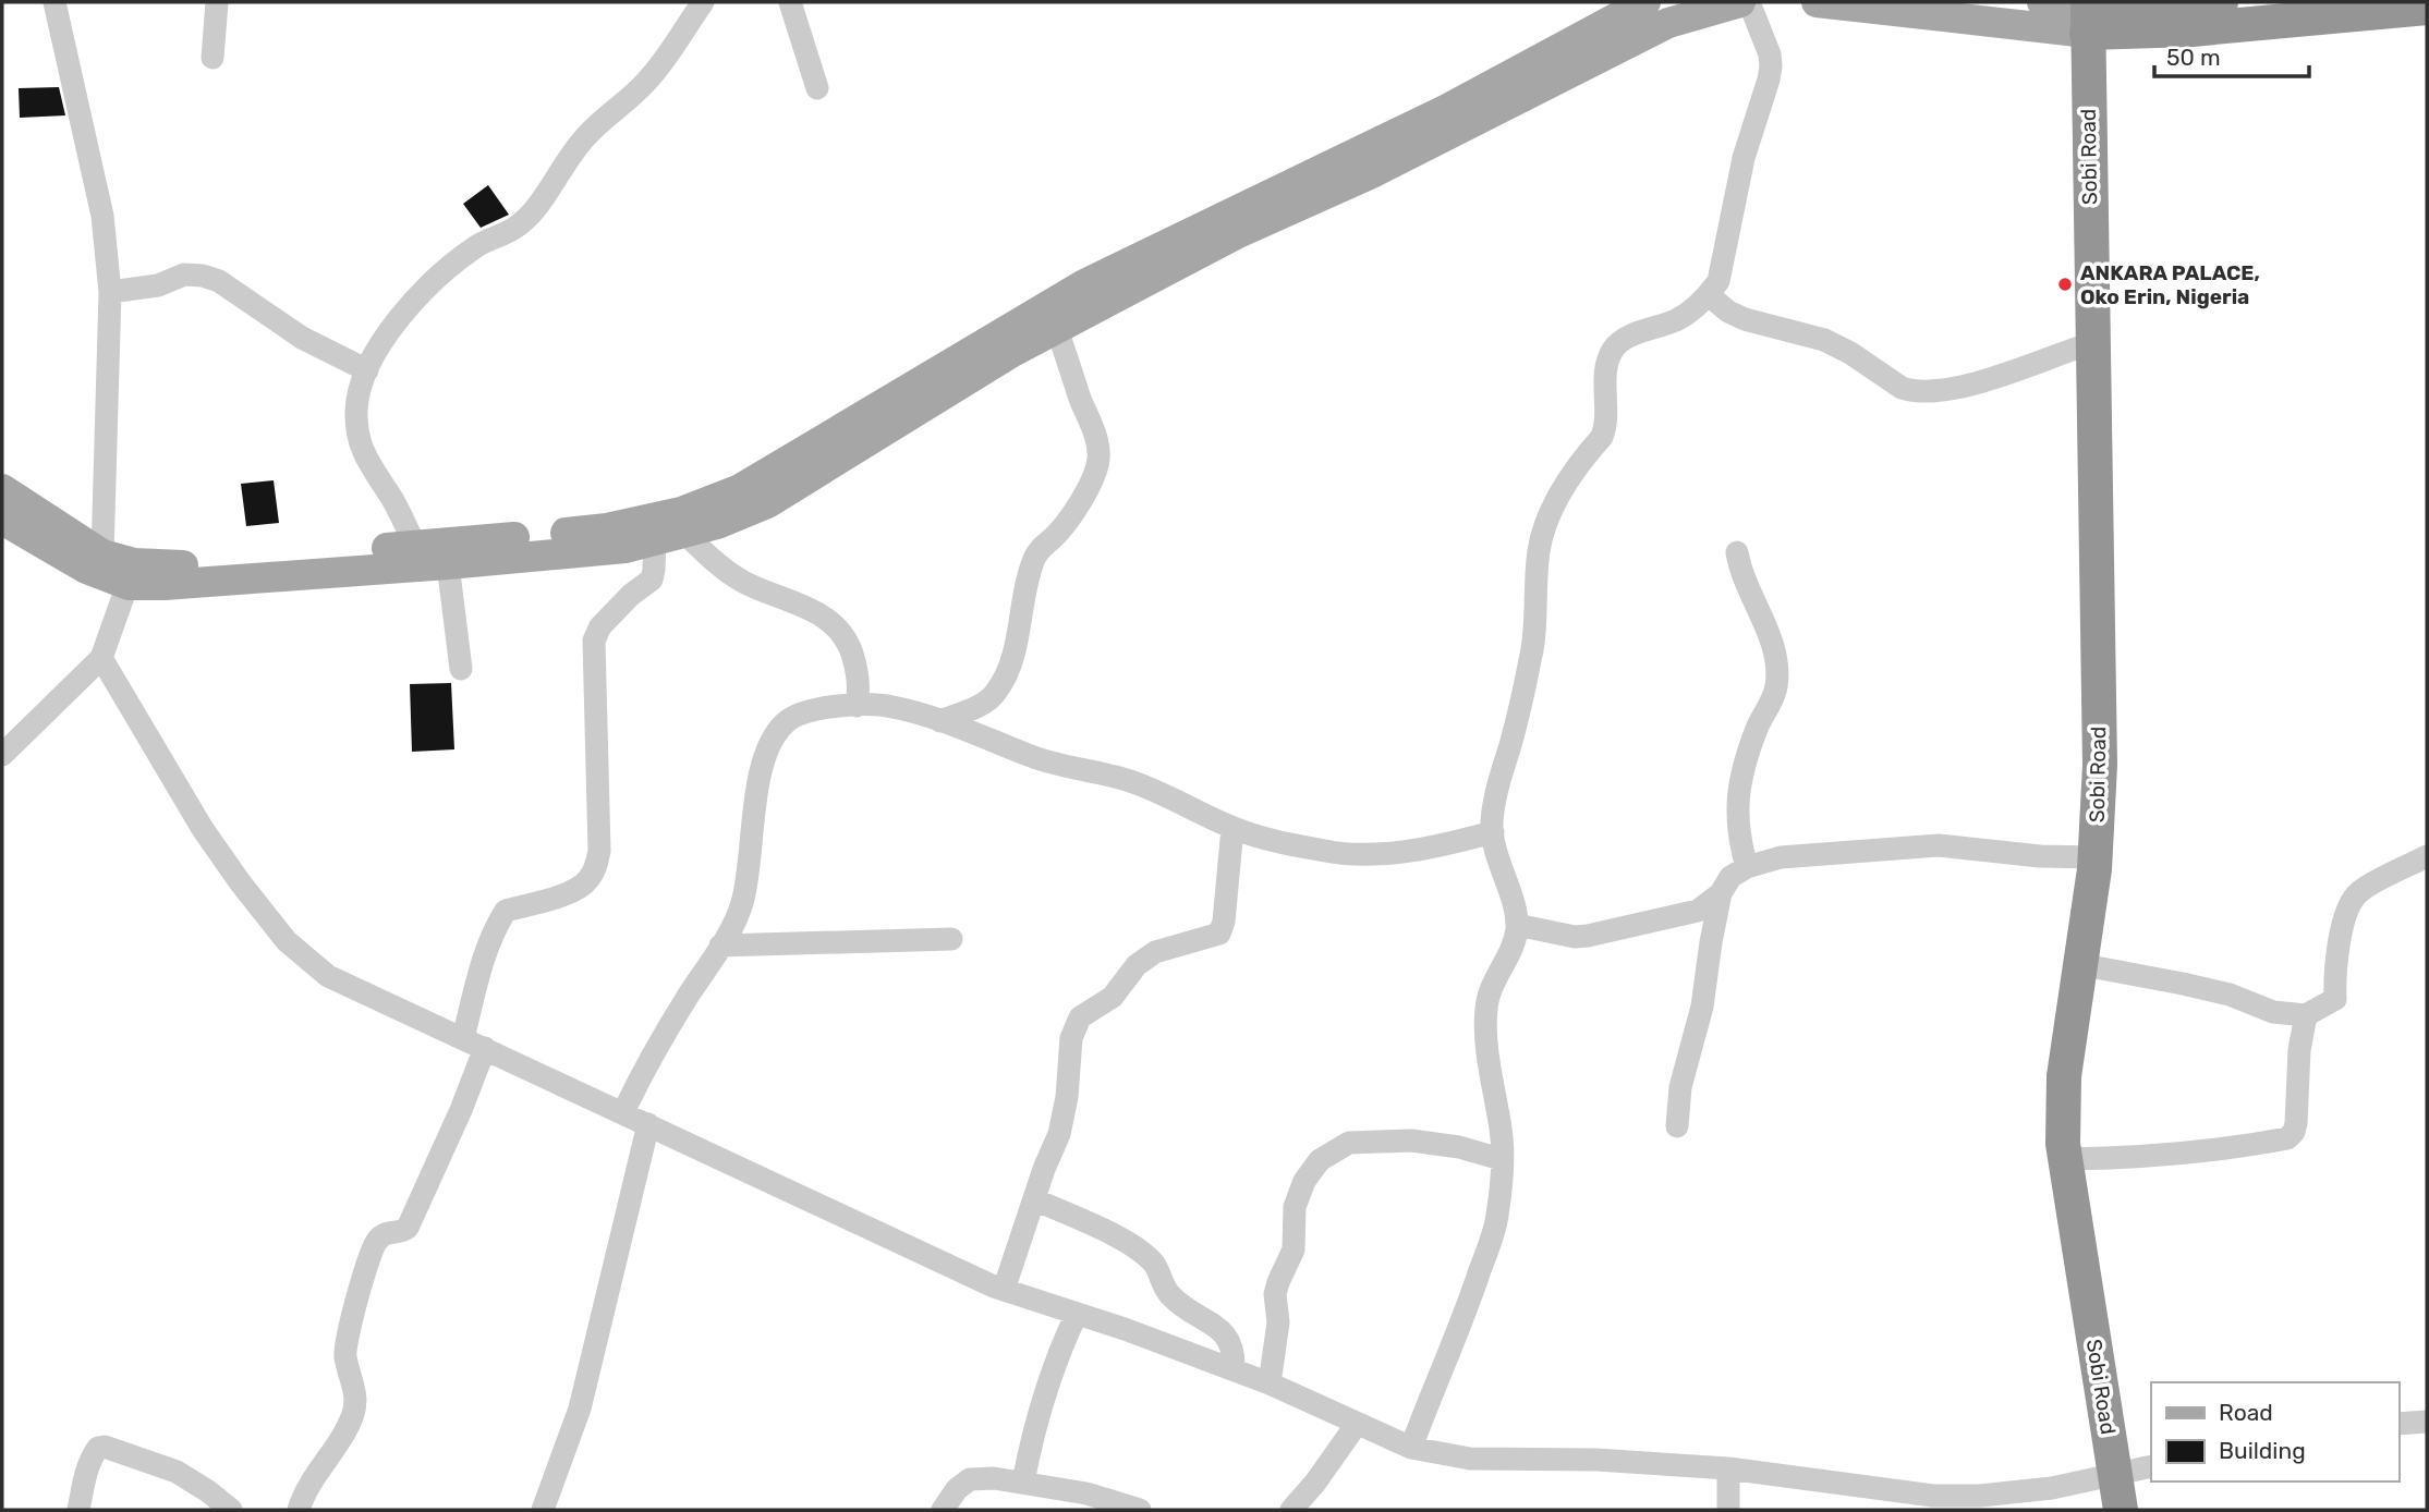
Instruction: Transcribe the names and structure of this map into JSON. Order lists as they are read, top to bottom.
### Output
{
  "streets": {
    "highway": ["Sobi Road"]
  },
  "places": ["ANKARA PALACE, Oko Erin, Nigeria"],
  "legend": ["Road", "Building"],
  "scale_bar": "50 m"
}
